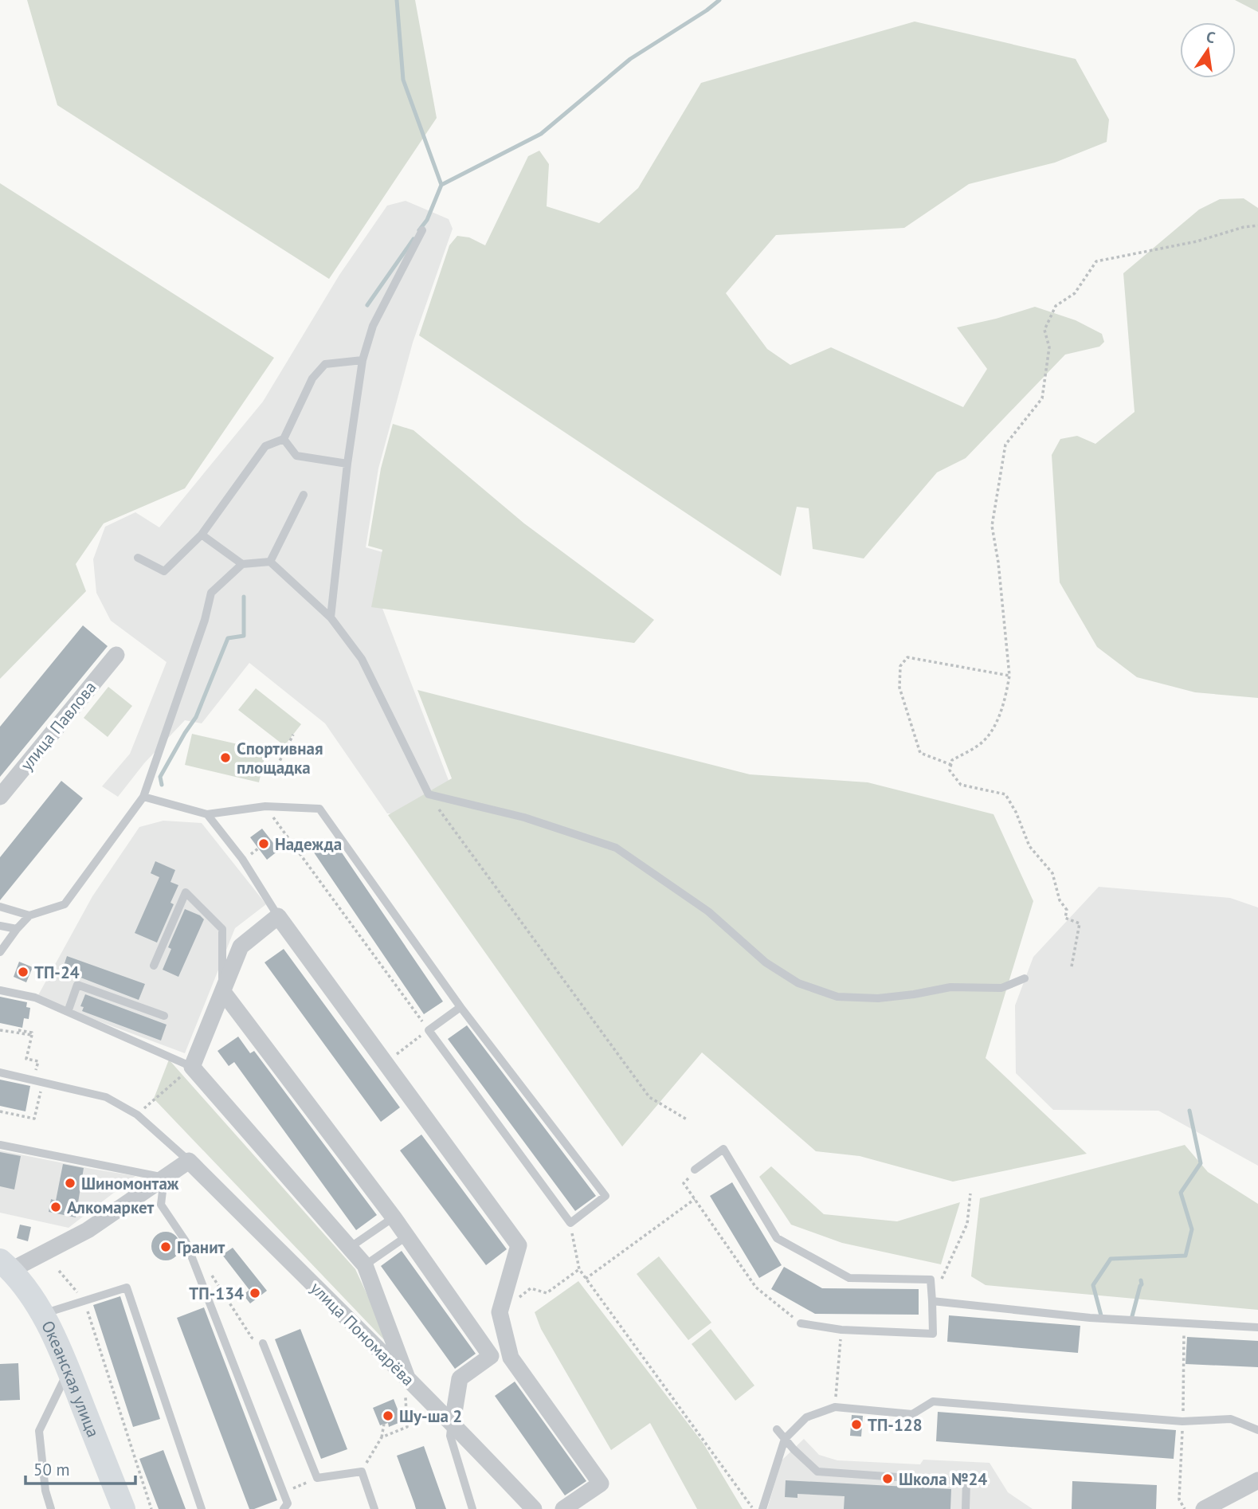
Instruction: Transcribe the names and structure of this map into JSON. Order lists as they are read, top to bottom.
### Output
{
  "streets": {
    "main road": ["Океанская улица"],
    "street": ["улица Павлова", "улица Пономарёва"]
  },
  "places": [
    "Спортивная площадка",
    "Надежда",
    "ТП-24",
    "Шиномонтаж",
    "Алкомаркет",
    "Гранит",
    "ТП-134",
    "Шу-ша 2",
    "ТП-128",
    "Школа №24"
  ],
  "scale_bar": "50 m",
  "north": "top"
}
